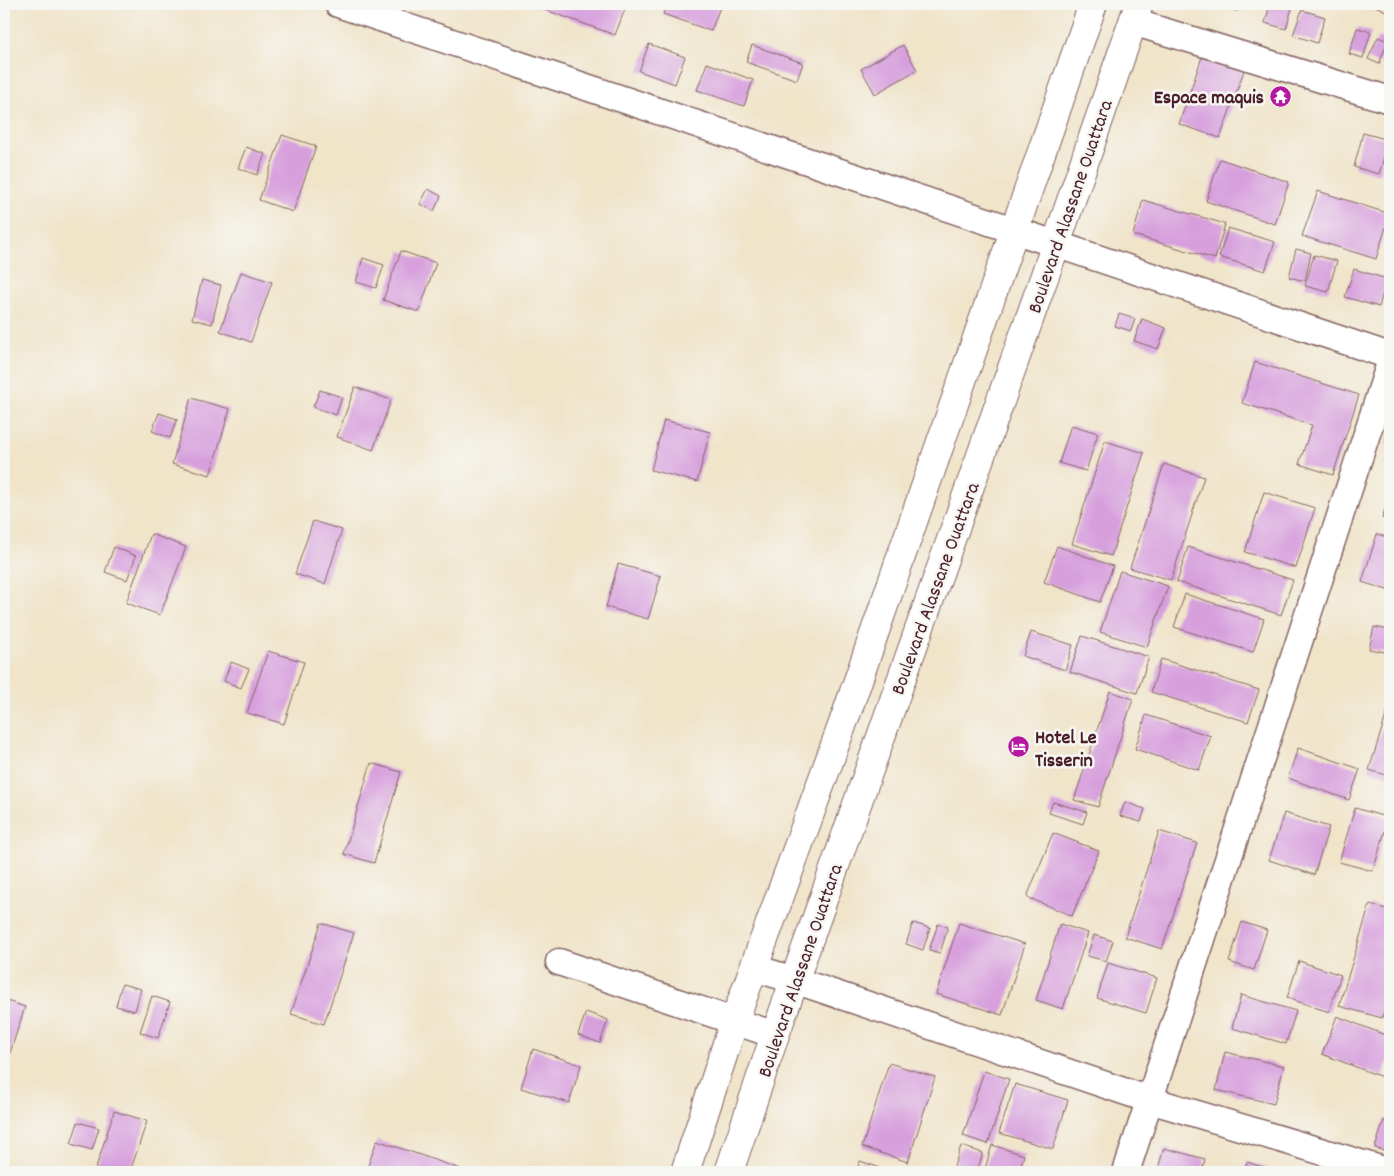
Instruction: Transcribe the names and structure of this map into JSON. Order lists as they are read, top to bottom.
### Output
{
  "streets": {
    "main road": ["Boulevard Alassane Ouattara"]
  },
  "places": {
    "temple": ["Espace maquis"],
    "hotel": ["Hotel Le Tisserin"]
  }
}
